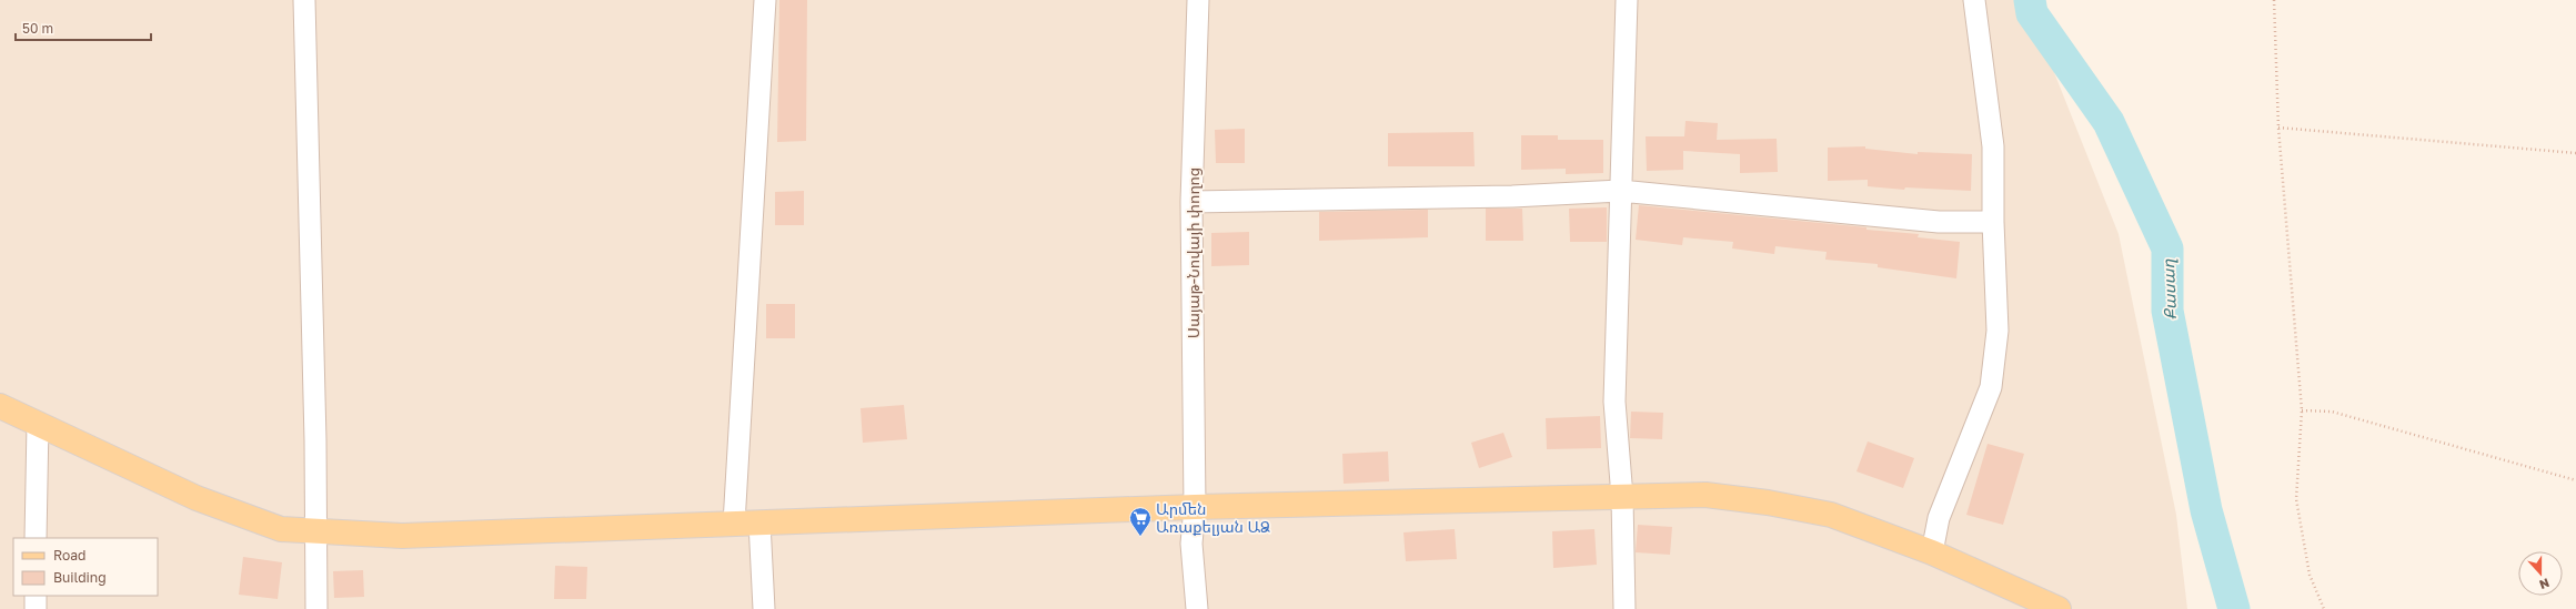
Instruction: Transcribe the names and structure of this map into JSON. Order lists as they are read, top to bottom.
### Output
{
  "streets": {
    "street": ["Սայաթ-Նովայի փողոց"]
  },
  "water": ["Քասաղ"],
  "places": {
    "supermarket": ["Արմեն Առաքելյան ԱՁ"]
  },
  "legend": ["Road", "Building"],
  "scale_bar": "50 m",
  "north": "bottom"
}
